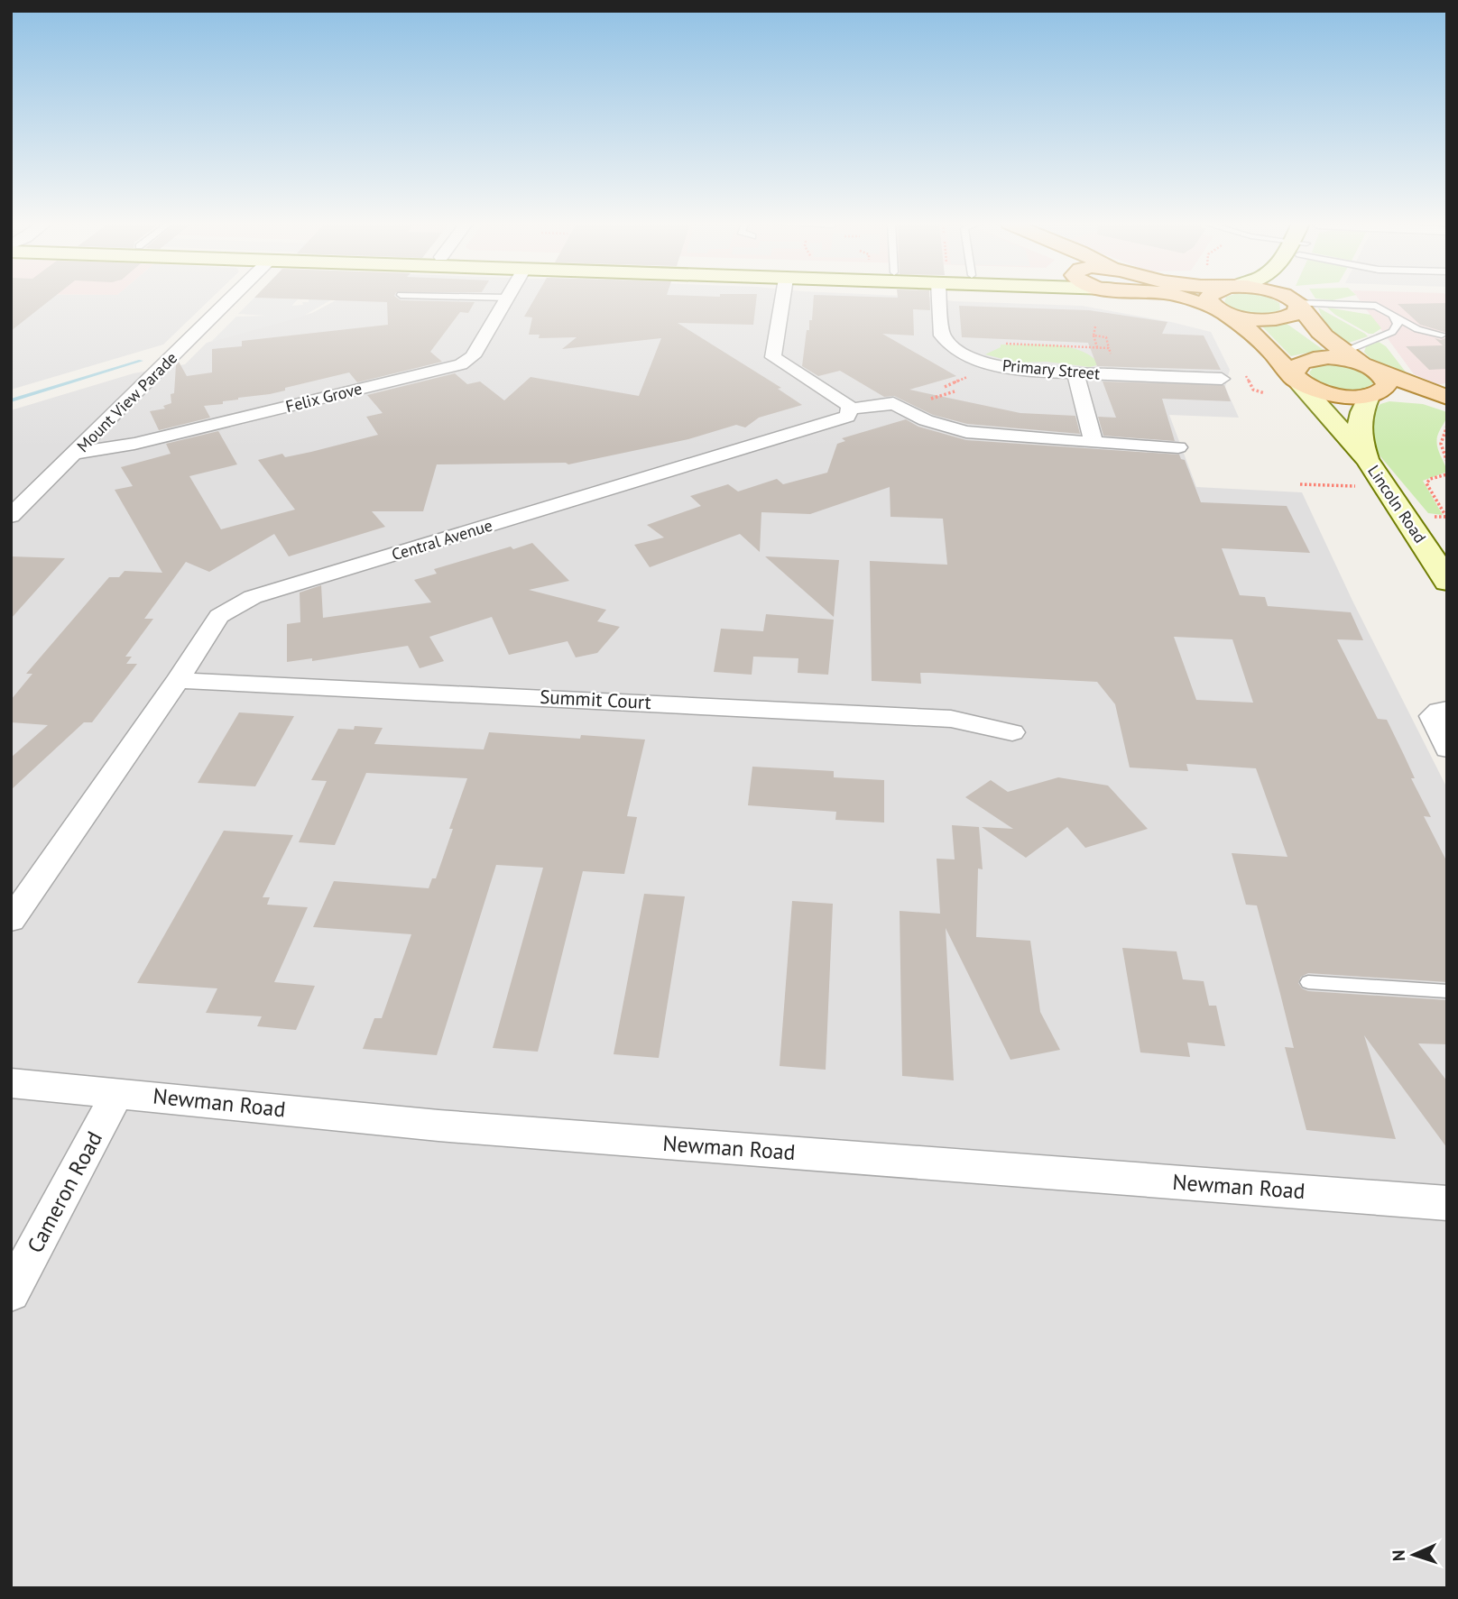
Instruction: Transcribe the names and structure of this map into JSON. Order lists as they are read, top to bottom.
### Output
{
  "streets": {
    "main road": ["Lincoln Road"],
    "street": [
      "Primary Street",
      "Felix Grove",
      "Mount View Parade",
      "Central Avenue",
      "Summit Court",
      "Newman Road",
      "Cameron Road"
    ]
  },
  "crossings": [
    ["Felix Grove", "Mount View Parade"],
    ["Central Avenue", "Summit Court"],
    ["Newman Road", "Cameron Road"]
  ],
  "north": "left"
}
